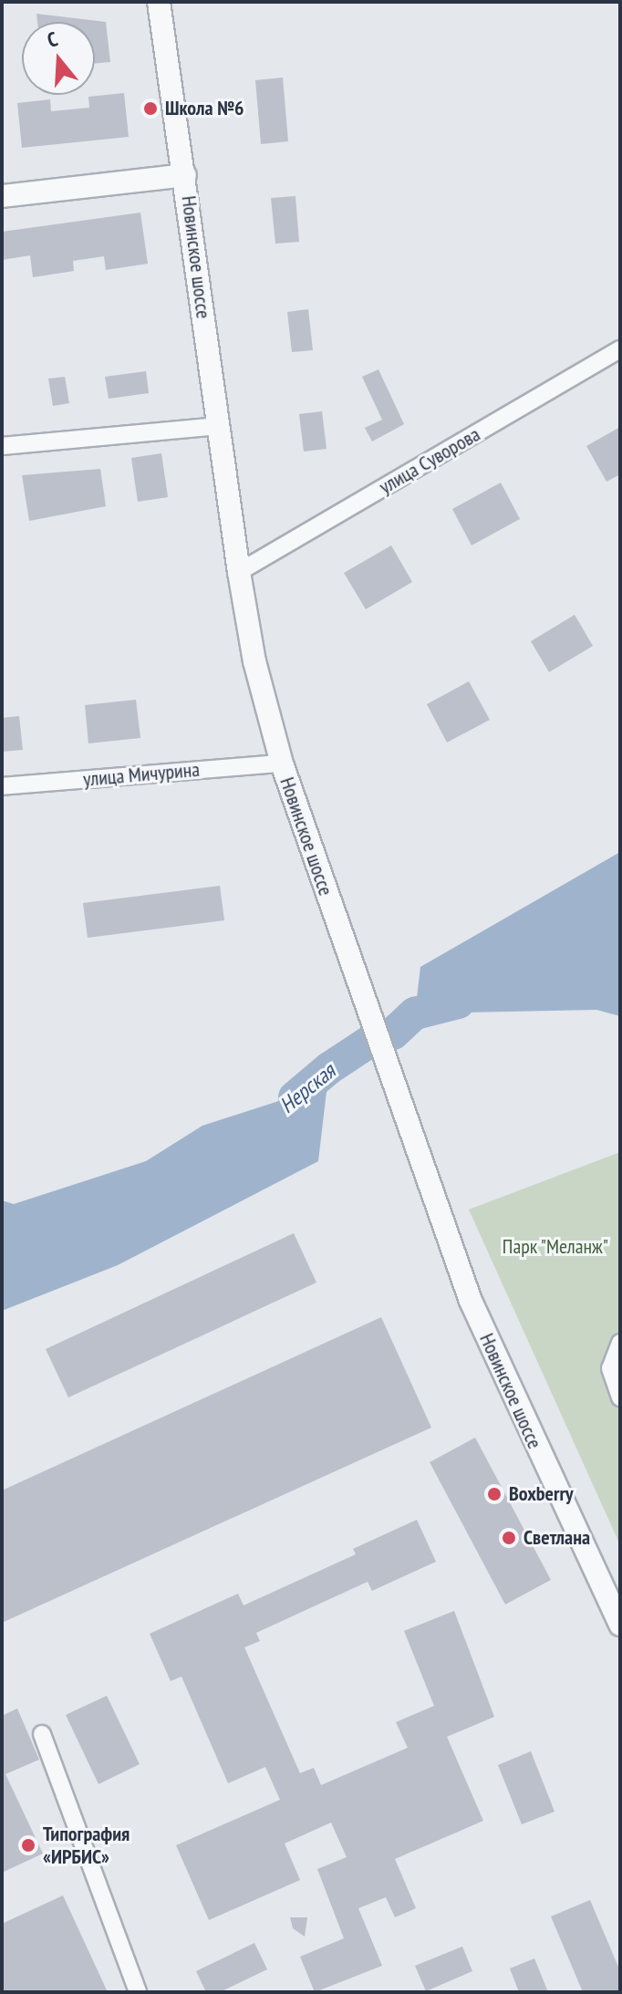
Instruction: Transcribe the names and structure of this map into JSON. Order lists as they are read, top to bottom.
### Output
{
  "streets": {
    "street": ["Новинское шоссе", "улица Суворова", "улица Мичурина"]
  },
  "crossings": [
    ["Новинское шоссе", "улица Суворова"],
    ["Новинское шоссе", "улица Мичурина"]
  ],
  "water": ["Нерская"],
  "parks": ["Парк \"Меланж\""],
  "places": [
    "Школа №6",
    "Boxberry",
    "Светлана",
    "Типография «ИРБИС»"
  ],
  "north": "top"
}
